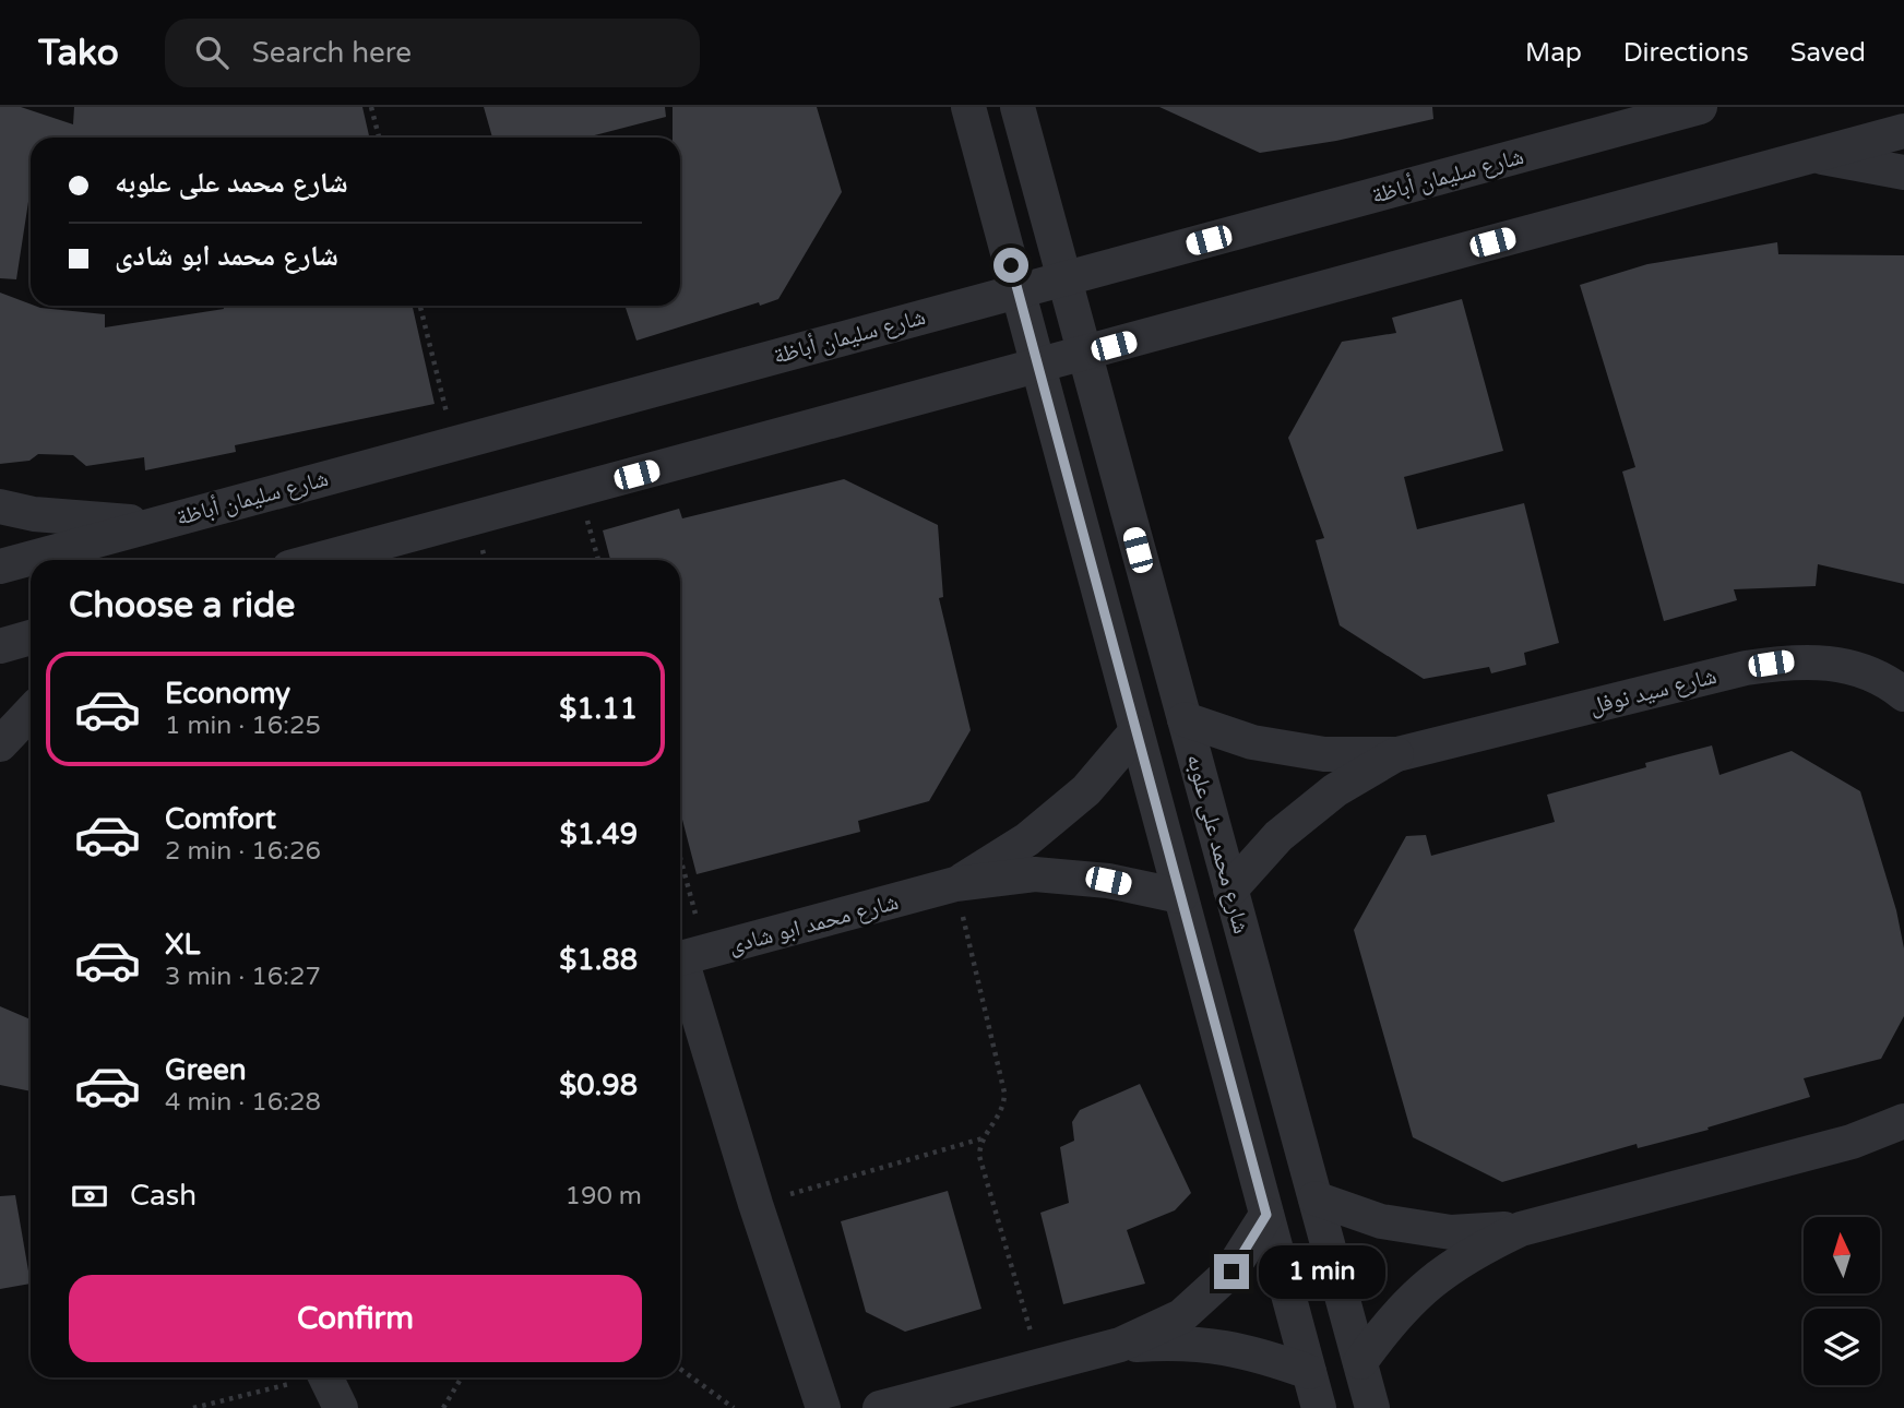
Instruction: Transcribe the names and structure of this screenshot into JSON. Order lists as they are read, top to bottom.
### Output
{
  "streets": {
    "street": [
      "شارع سليمان أباظة",
      "شارع سيد نوفل",
      "شارع محمد على علوبه",
      "شارع محمد ابو شادى"
    ]
  },
  "crossings": [
    ["شارع سليمان أباظة", "شارع محمد على علوبه"],
    ["شارع سيد نوفل", "شارع محمد على علوبه"]
  ],
  "north": "top",
  "page": {
    "header": "Tako",
    "search": "Search here",
    "nav": ["Map", "Directions", "Saved"],
    "banner": ["شارع محمد على علوبه", "شارع محمد ابو شادى"],
    "heading": "Choose a ride",
    "list": [
      {
        "name": "Economy",
        "note": "1 min · 16:25",
        "value": "$1.11"
      },
      {
        "name": "Comfort",
        "note": "2 min · 16:26",
        "value": "$1.49"
      },
      {
        "name": "XL",
        "note": "3 min · 16:27",
        "value": "$1.88"
      },
      {
        "name": "Green",
        "note": "4 min · 16:28",
        "value": "$0.98"
      }
    ],
    "pay": ["Cash", "190 m"],
    "bubble": "1 min",
    "buttons": "Confirm"
  }
}
